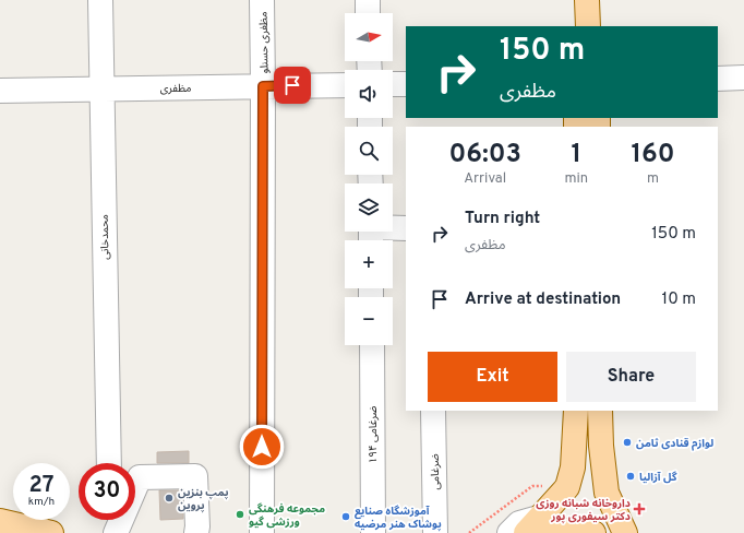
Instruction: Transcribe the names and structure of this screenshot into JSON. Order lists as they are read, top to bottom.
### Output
{
  "streets": {
    "street": [
      "مظفری حسنلو",
      "مظفری",
      "محمدخانی",
      "ضرغامی ۱۹۴",
      "ضرغامی"
    ]
  },
  "crossings": [
    ["مظفری حسنلو", "مظفری"],
    ["مظفری", "محمدخانی"]
  ],
  "places": {
    "other": [
      "لوازم قنادی ثامن",
      "گل آزالیا",
      "پمپ بنزین پروین",
      "مجموعه فرهنگی ورزشی گیو",
      "آموزشگاه صنایع پوشاک هنر مرضیه"
    ],
    "health": ["داروخانه شبانه روزی دکتر سیفوری پور"]
  },
  "north": "right",
  "page": {
    "map_buttons": ["+", "−"],
    "turn": ["150 m", "مظفری"],
    "eta": [
      "06:03",
      "Arrival",
      "1",
      "min",
      "160",
      "m"
    ],
    "list": [
      {
        "name": "Turn right",
        "note": "مظفری",
        "value": "150 m"
      },
      {
        "name": "Arrive at destination",
        "value": "10 m"
      }
    ],
    "buttons": ["Exit", "Share"],
    "speed": "27 km/h",
    "limit": "30"
  }
}
